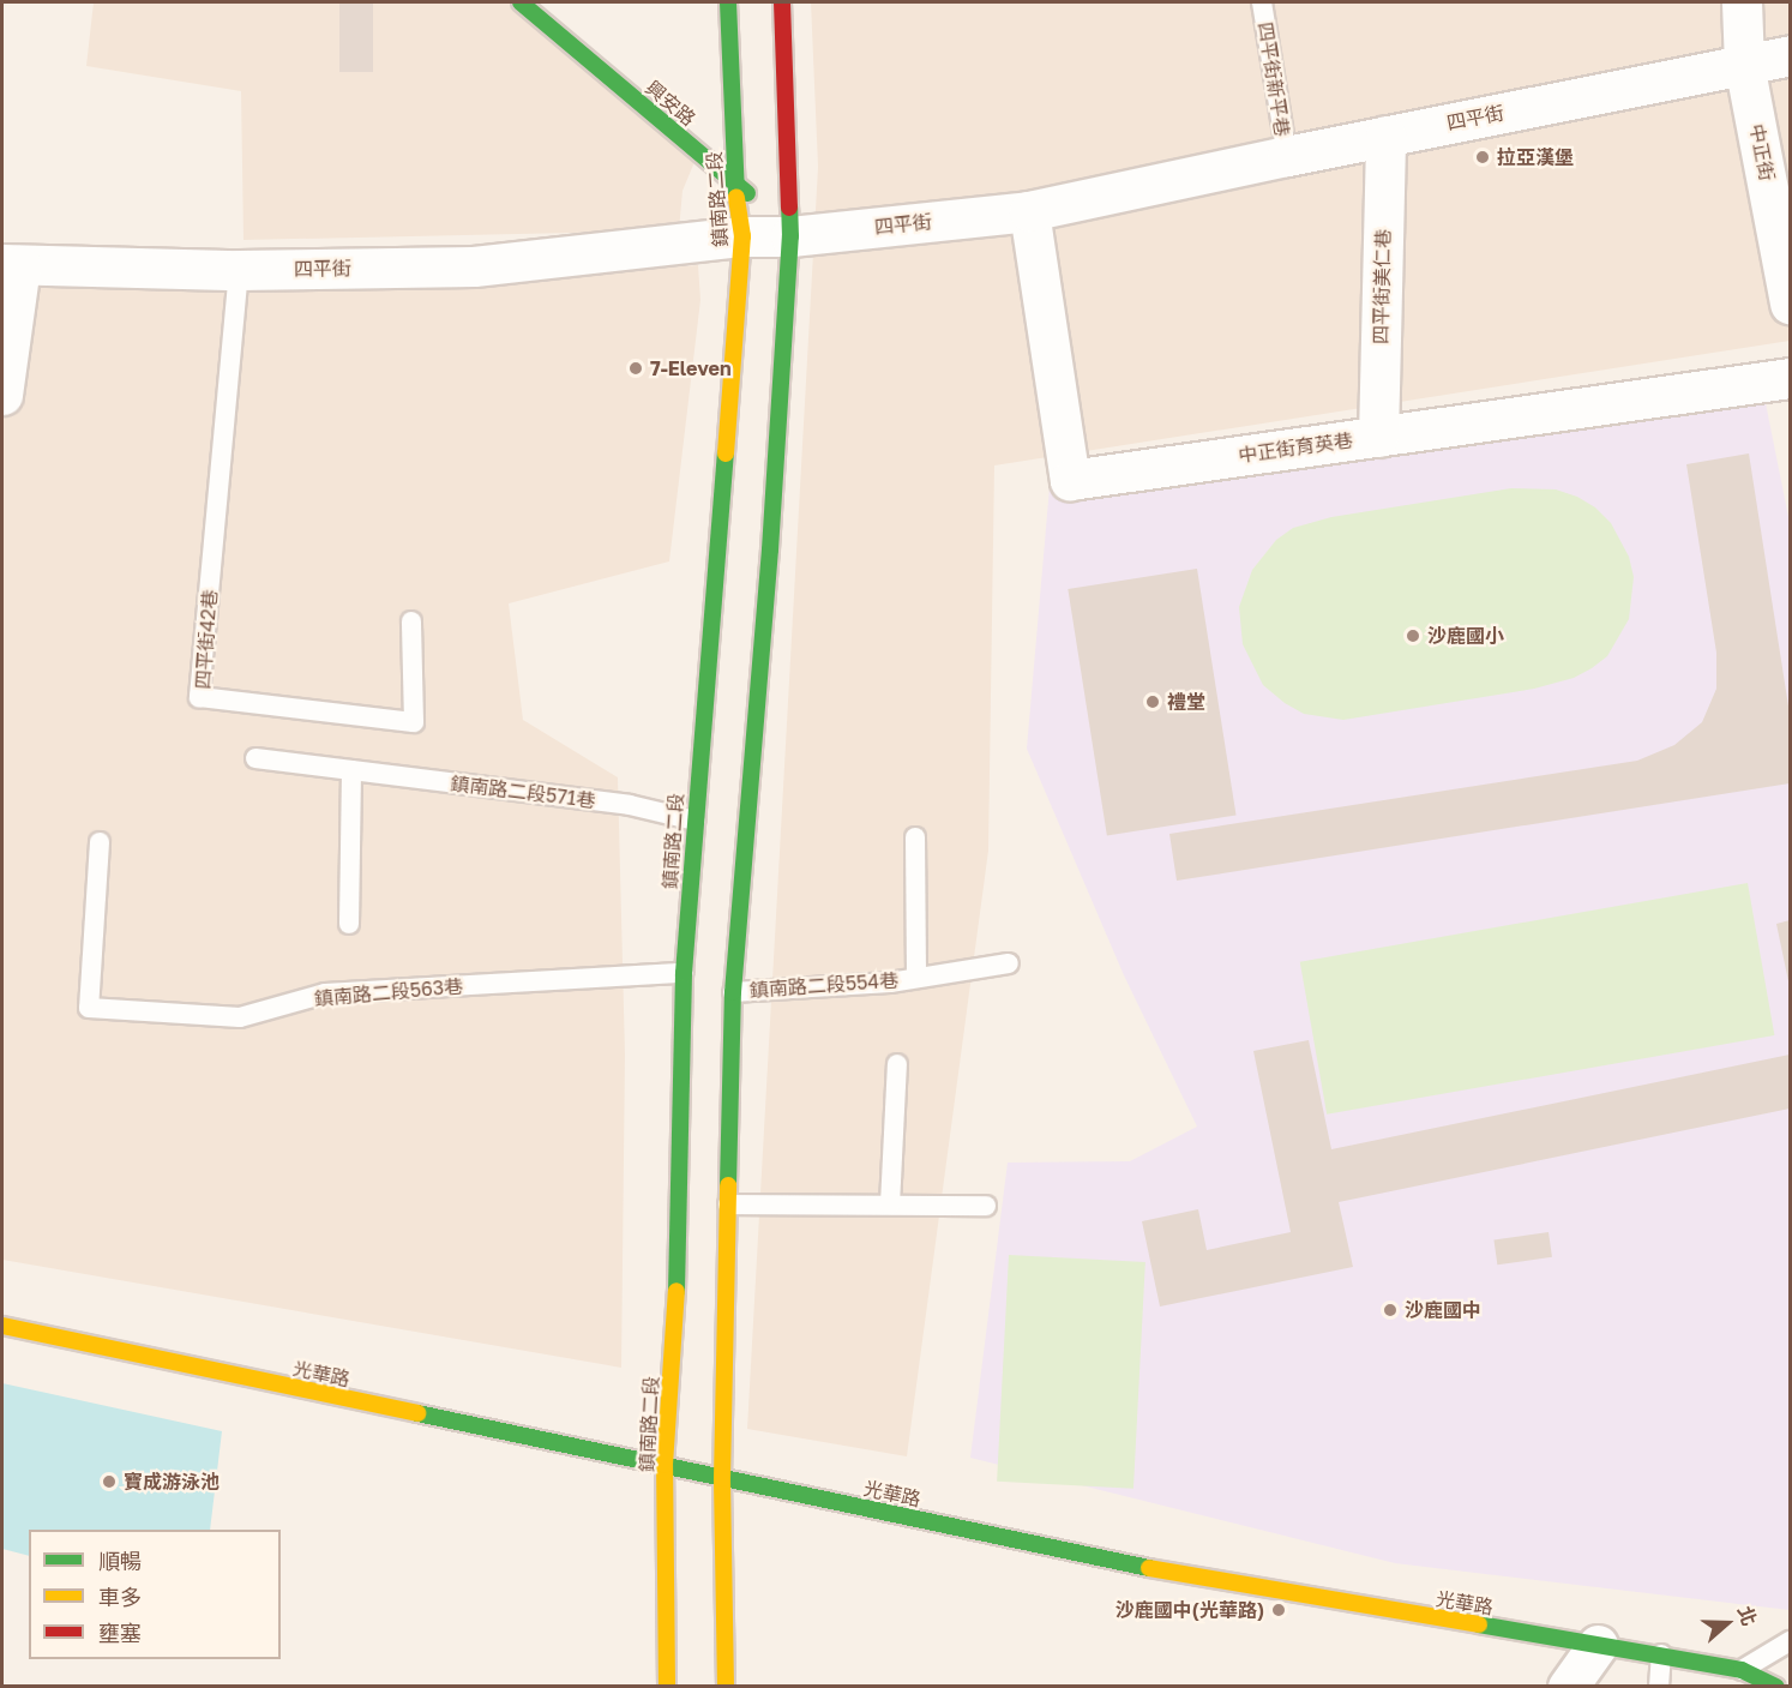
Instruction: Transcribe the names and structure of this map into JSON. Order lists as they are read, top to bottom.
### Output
{
  "streets": {
    "street": [
      "興安路",
      "四平街",
      "中正街",
      "鎮南路二段",
      "四平街美仁巷",
      "中正街育英巷",
      "光華路"
    ],
    "lane": [
      "四平街新平巷",
      "四平街42巷",
      "鎮南路二段571巷",
      "鎮南路二段554巷",
      "鎮南路二段563巷"
    ]
  },
  "crossings": [
    ["四平街新平巷", "四平街"],
    ["興安路", "四平街"],
    ["興安路", "鎮南路二段"],
    ["四平街", "中正街"],
    ["四平街", "鎮南路二段"],
    ["四平街", "四平街美仁巷"],
    ["四平街", "中正街育英巷"],
    ["四平街", "四平街42巷"],
    ["鎮南路二段", "鎮南路二段571巷"],
    ["鎮南路二段", "鎮南路二段554巷"],
    ["鎮南路二段", "鎮南路二段563巷"],
    ["鎮南路二段", "光華路"],
    ["四平街美仁巷", "中正街育英巷"]
  ],
  "places": [
    "拉亞漢堡",
    "7-Eleven",
    "沙鹿國小",
    "禮堂",
    "沙鹿國中",
    "寶成游泳池",
    "沙鹿國中(光華路)"
  ],
  "legend": ["順暢", "車多", "壅塞"],
  "north": "right"
}
